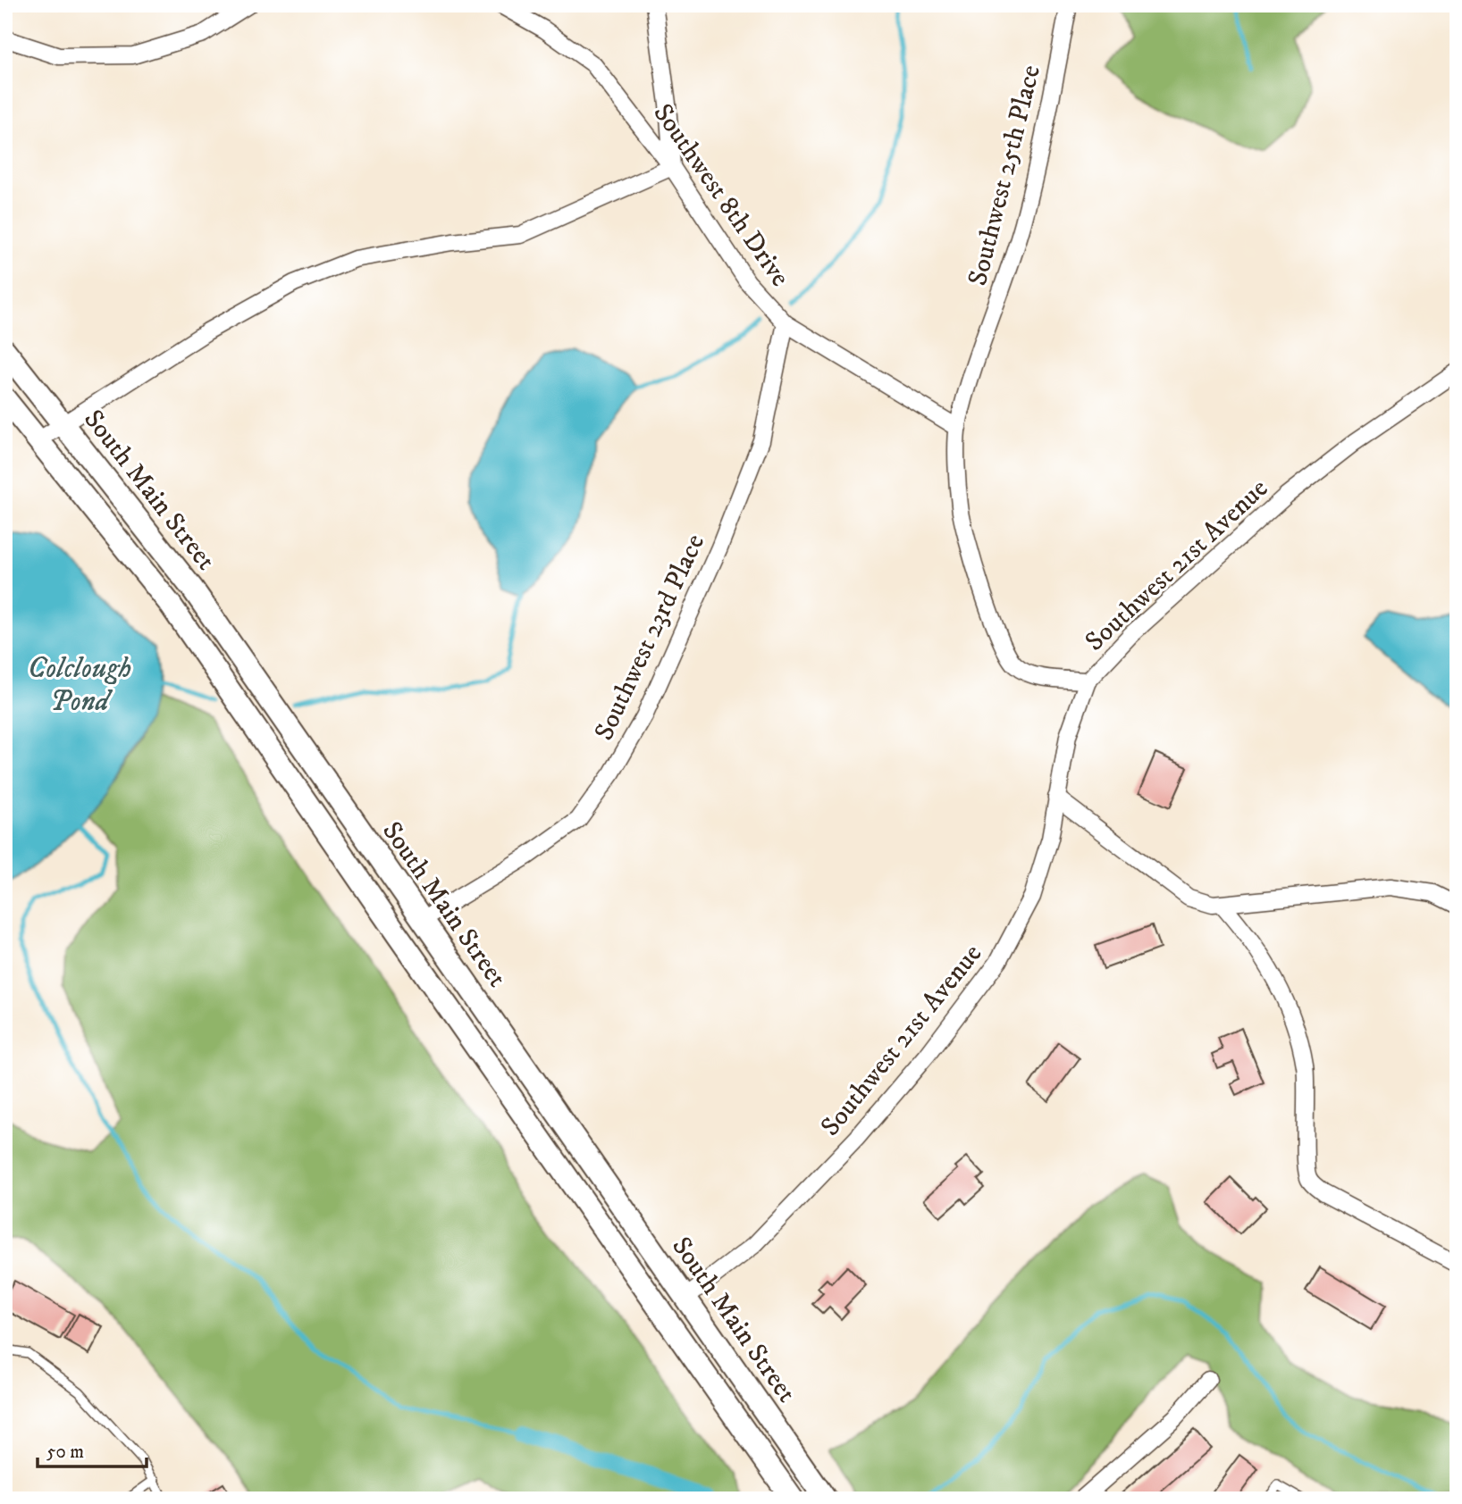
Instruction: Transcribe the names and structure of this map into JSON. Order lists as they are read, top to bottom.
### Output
{
  "streets": {
    "main road": ["South Main Street"],
    "street": [
      "Southwest 25th Place",
      "Southwest 8th Drive",
      "Southwest 21st Avenue",
      "Southwest 23rd Place"
    ]
  },
  "crossings": [
    ["Southwest 25th Place", "Southwest 8th Drive"],
    ["Southwest 8th Drive", "Southwest 23rd Place"],
    ["South Main Street", "Southwest 21st Avenue"],
    ["South Main Street", "Southwest 23rd Place"]
  ],
  "water": ["Colclough Pond"],
  "scale_bar": "50 m"
}
